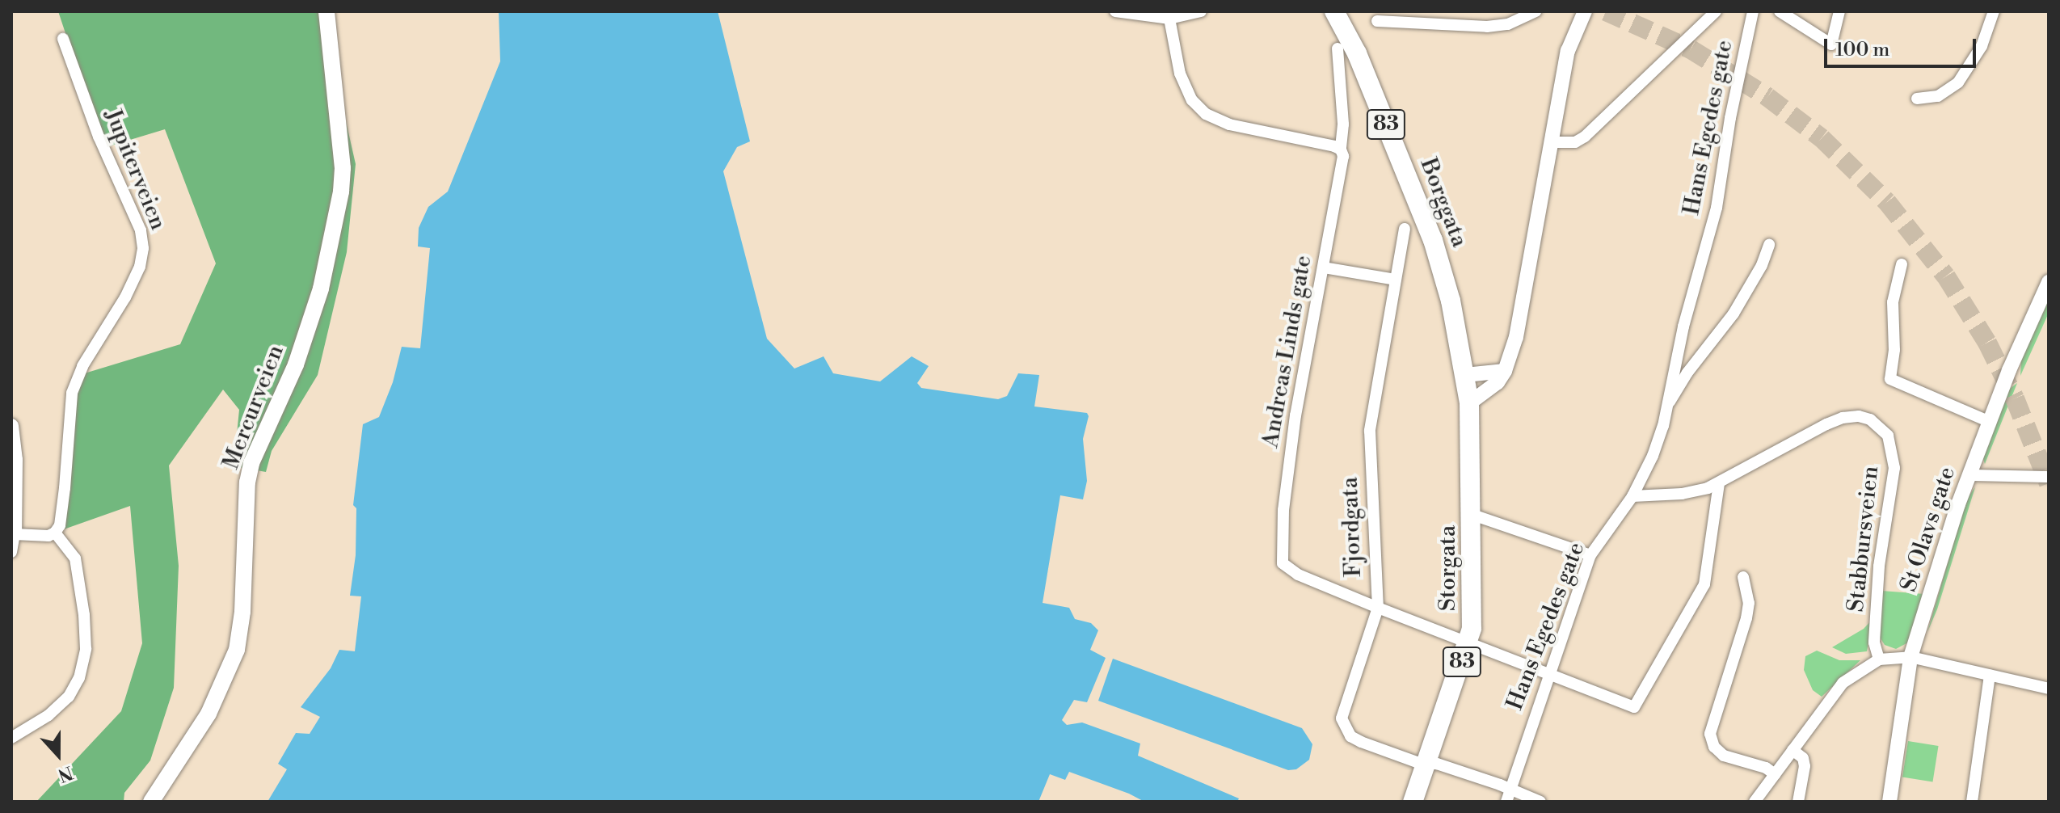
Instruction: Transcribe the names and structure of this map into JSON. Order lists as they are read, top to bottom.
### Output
{
  "streets": {
    "highway": ["83", "Borggata", "Storgata"],
    "main road": ["Mercurveien"],
    "street": [
      "Hans Egedes gate",
      "Jupiterveien",
      "Andreas Linds gate",
      "Fjordgata",
      "St Olavs gate",
      "Stabbursveien"
    ]
  },
  "crossings": [
    ["Hans Egedes gate", "Fjordgata"],
    ["Borggata", "Storgata"],
    ["Andreas Linds gate", "Fjordgata"],
    ["Fjordgata", "Storgata"]
  ],
  "scale_bar": "100 m",
  "north": "bottom"
}
